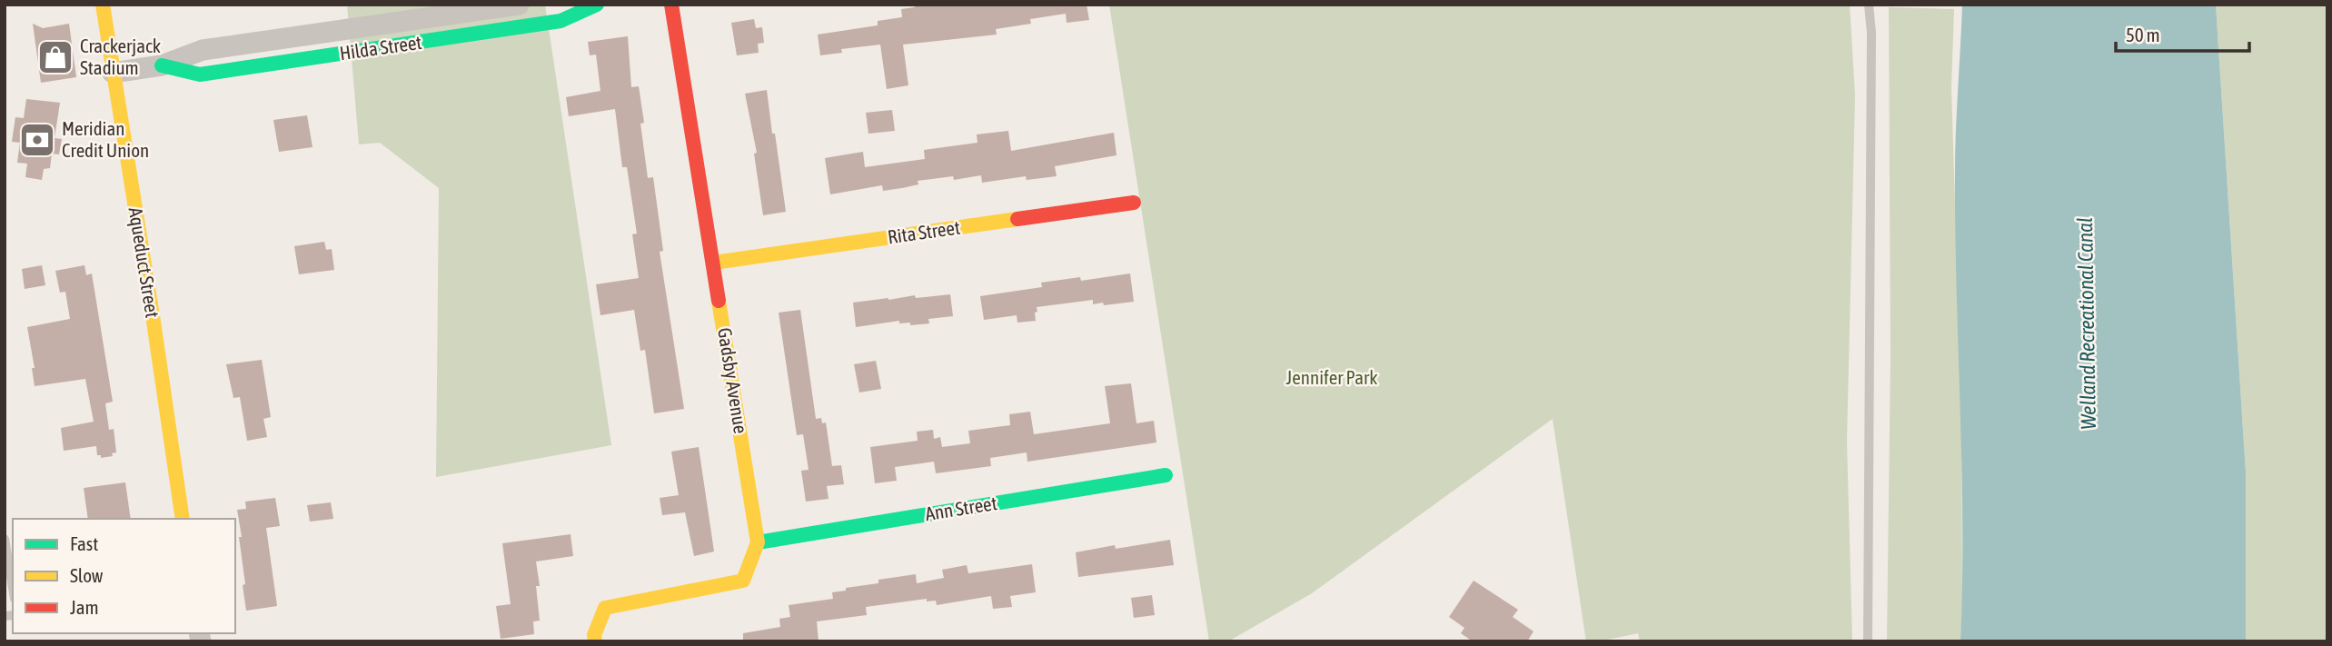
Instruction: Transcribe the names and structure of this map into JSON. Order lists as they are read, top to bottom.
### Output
{
  "streets": {
    "street": [
      "Hilda Street",
      "Rita Street",
      "Aqueduct Street",
      "Gadsby Avenue",
      "Ann Street"
    ]
  },
  "crossings": [
    ["Hilda Street", "Aqueduct Street"],
    ["Rita Street", "Gadsby Avenue"],
    ["Gadsby Avenue", "Ann Street"]
  ],
  "water": ["Welland Recreational Canal"],
  "parks": ["Jennifer Park"],
  "places": {
    "shop": ["Crackerjack Stadium"],
    "bank": ["Meridian Credit Union"]
  },
  "legend": ["Fast", "Slow", "Jam"],
  "scale_bar": "50 m"
}
